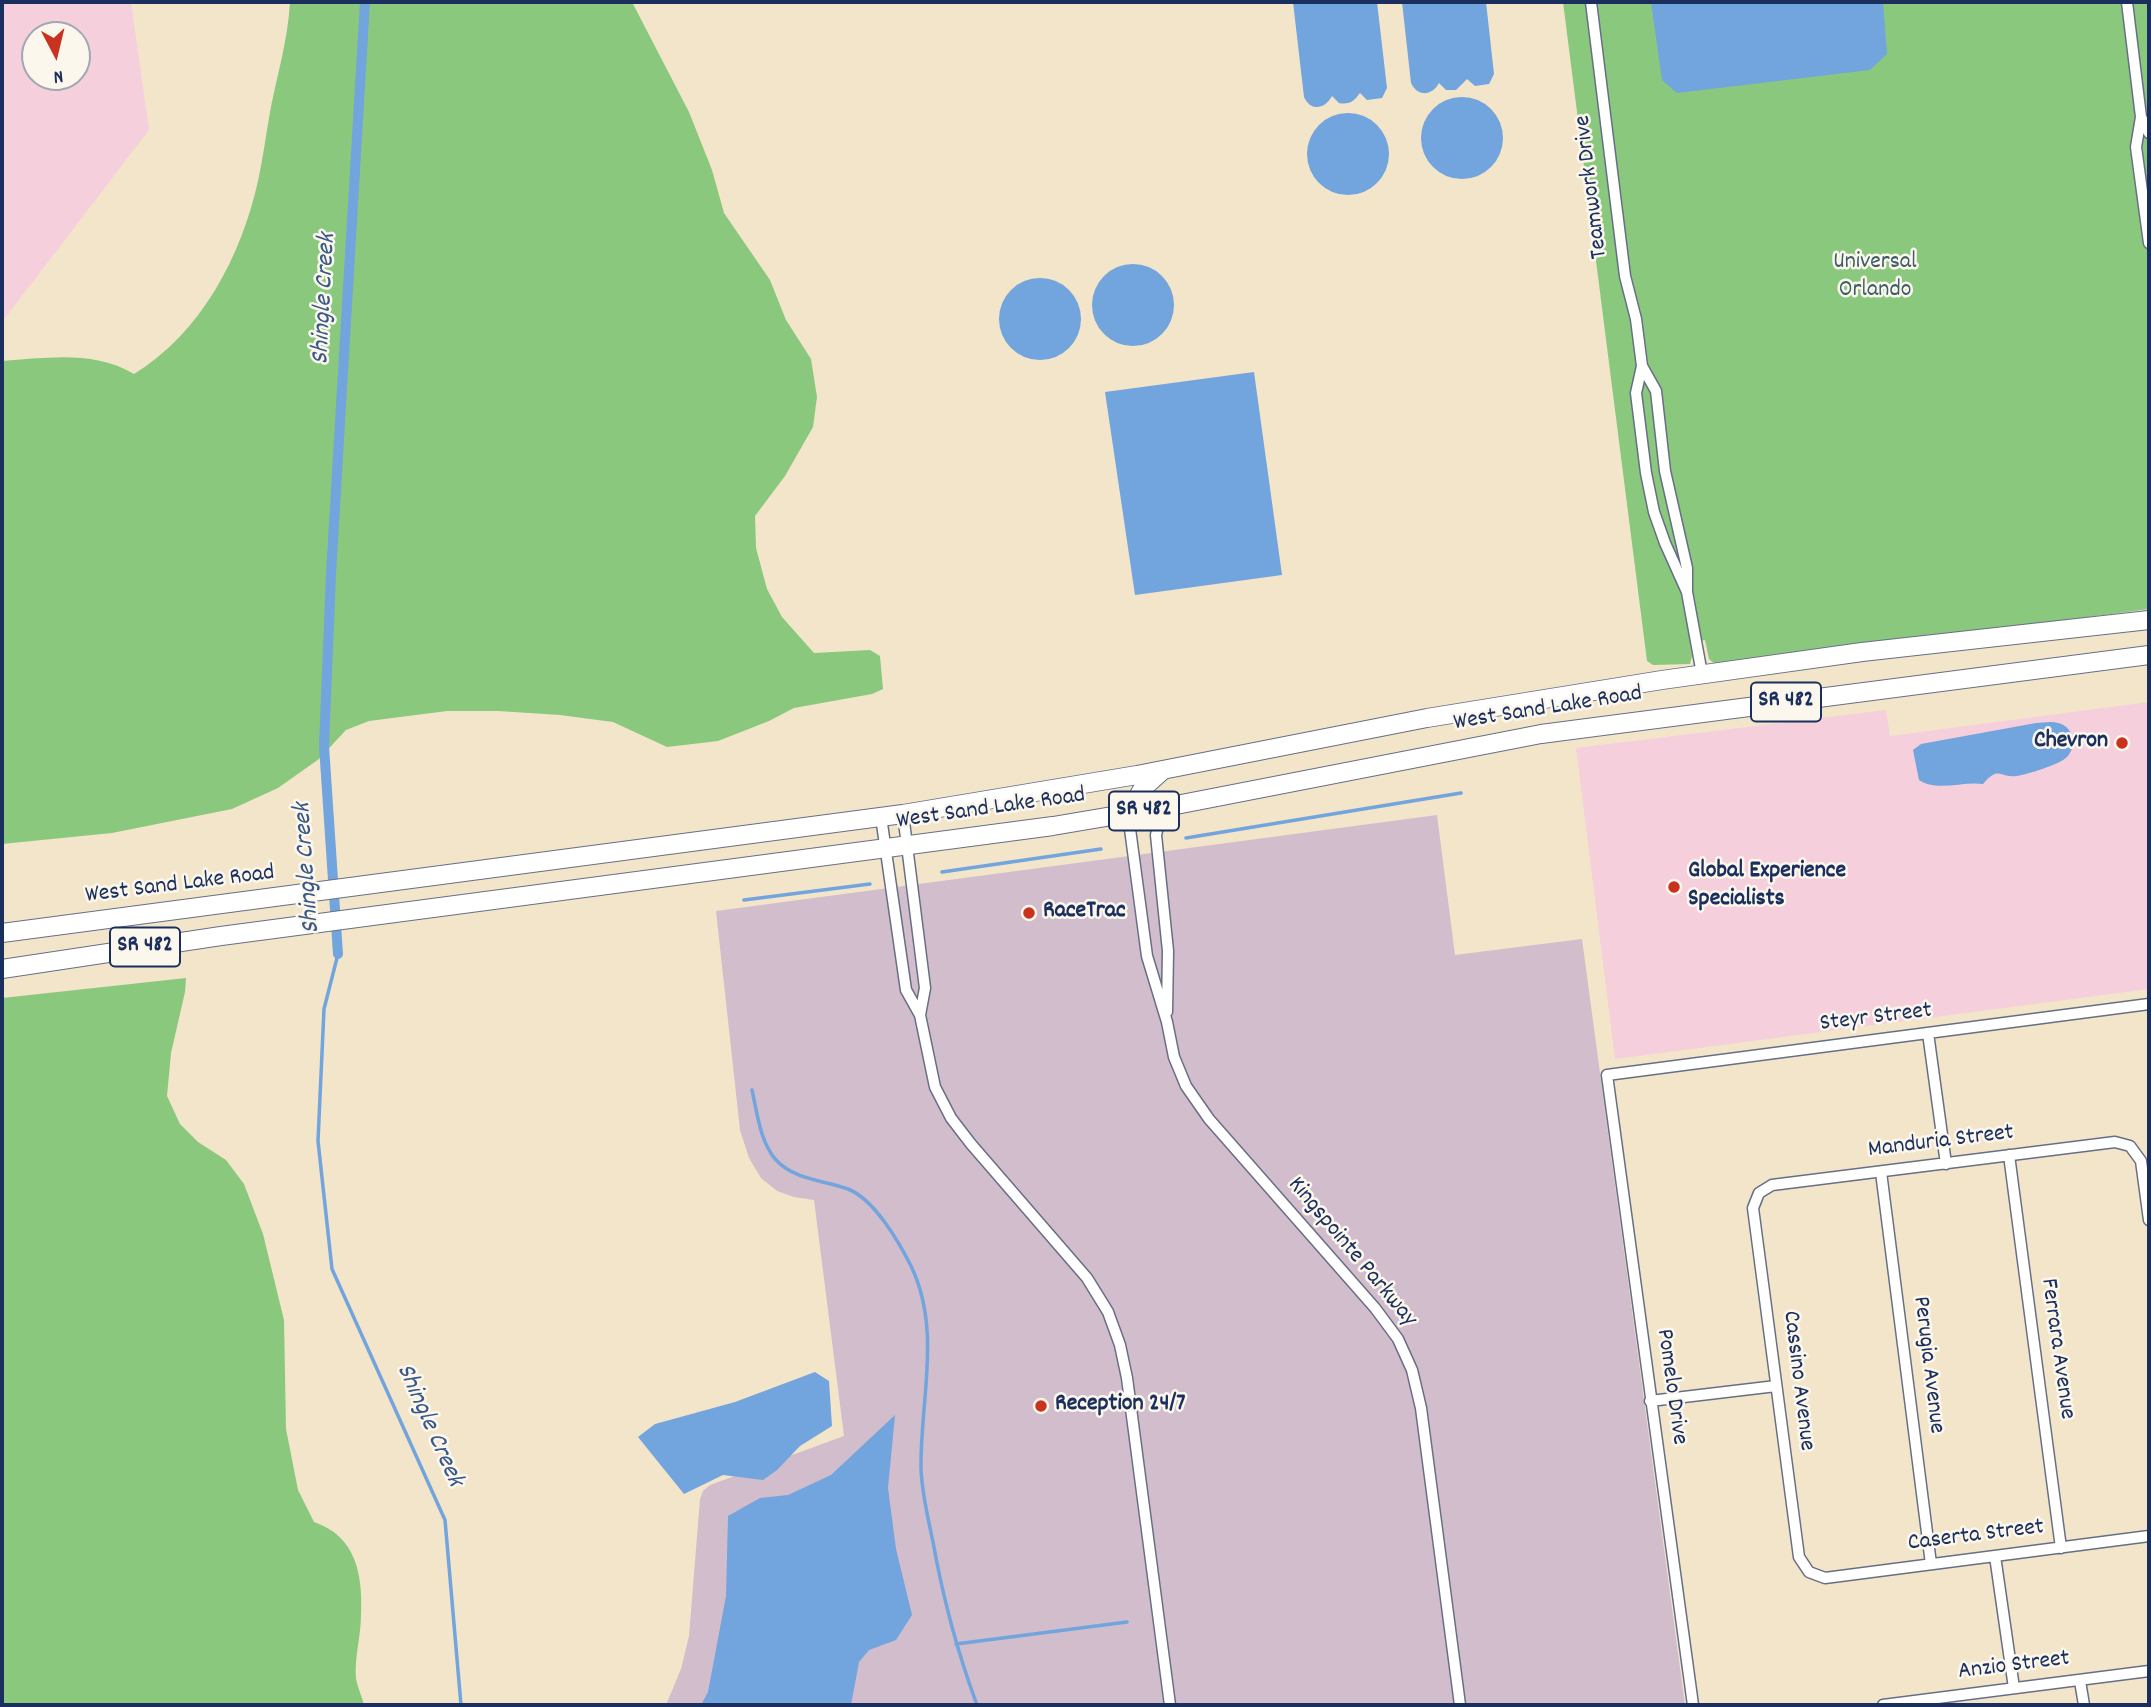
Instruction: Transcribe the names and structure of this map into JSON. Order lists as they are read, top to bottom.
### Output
{
  "streets": {
    "main road": ["SR 482", "West Sand Lake Road"],
    "street": [
      "Teamwork Drive",
      "Steyr Street",
      "Manduria Street",
      "Kingspointe Parkway",
      "Ferrara Avenue",
      "Perugia Avenue",
      "Cassino Avenue",
      "Pomelo Drive",
      "Caserta Street",
      "Anzio Street"
    ]
  },
  "crossings": [
    ["Teamwork Drive", "West Sand Lake Road"],
    ["West Sand Lake Road", "Kingspointe Parkway"],
    ["Steyr Street", "Pomelo Drive"],
    ["Manduria Street", "Ferrara Avenue"],
    ["Manduria Street", "Perugia Avenue"],
    ["Manduria Street", "Cassino Avenue"],
    ["Ferrara Avenue", "Caserta Street"],
    ["Perugia Avenue", "Caserta Street"],
    ["Cassino Avenue", "Caserta Street"]
  ],
  "water": ["Shingle Creek"],
  "parks": ["Universal Orlando"],
  "places": [
    "Chevron",
    "Global Experience Specialists",
    "RaceTrac",
    "Reception 24/7"
  ],
  "north": "bottom"
}
